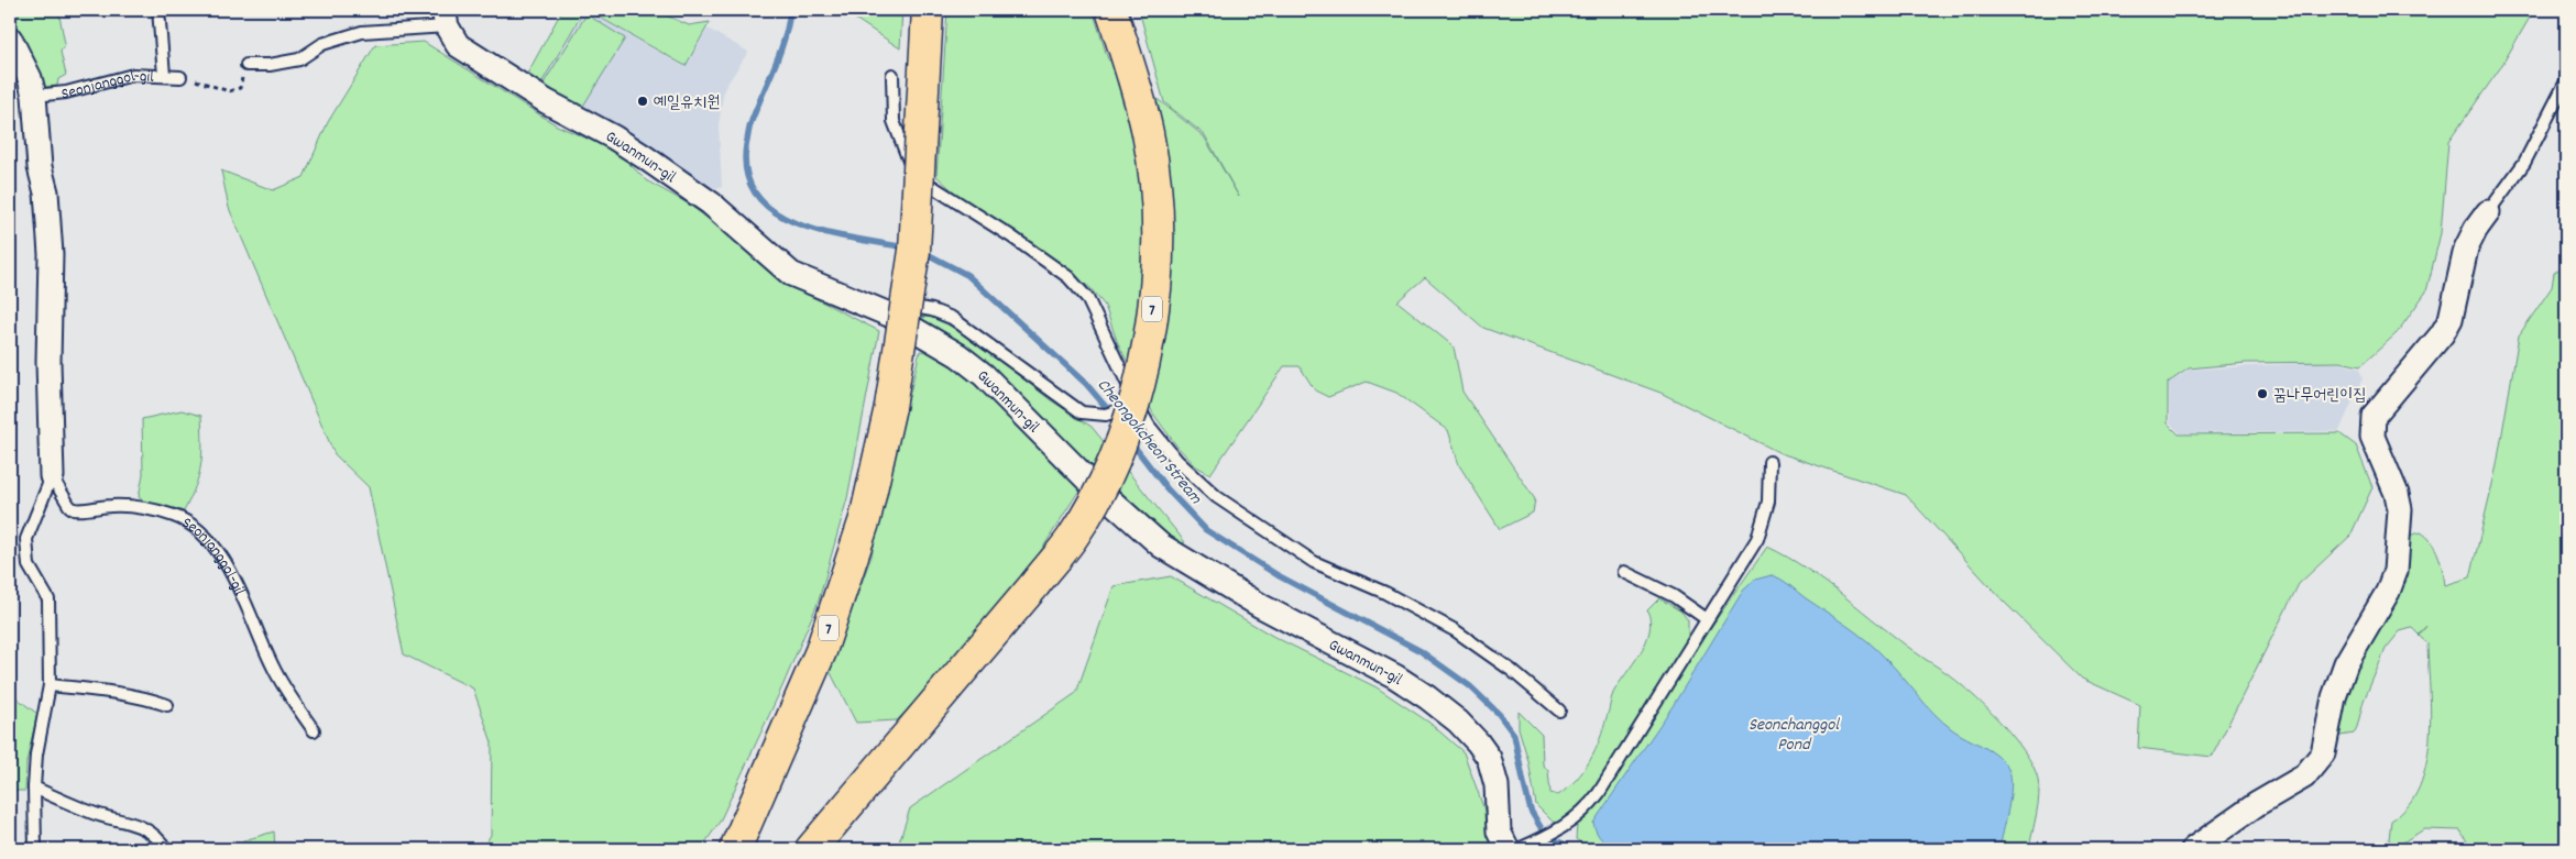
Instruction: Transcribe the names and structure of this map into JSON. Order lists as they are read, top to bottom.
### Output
{
  "streets": {
    "highway": ["7"],
    "street": ["Seonjanggol-gil", "Gwanmun-gil"]
  },
  "water": ["Cheongokcheon Stream", "Seonchanggol Pond"],
  "places": ["예일유치원", "꿈나무어린이집"]
}
